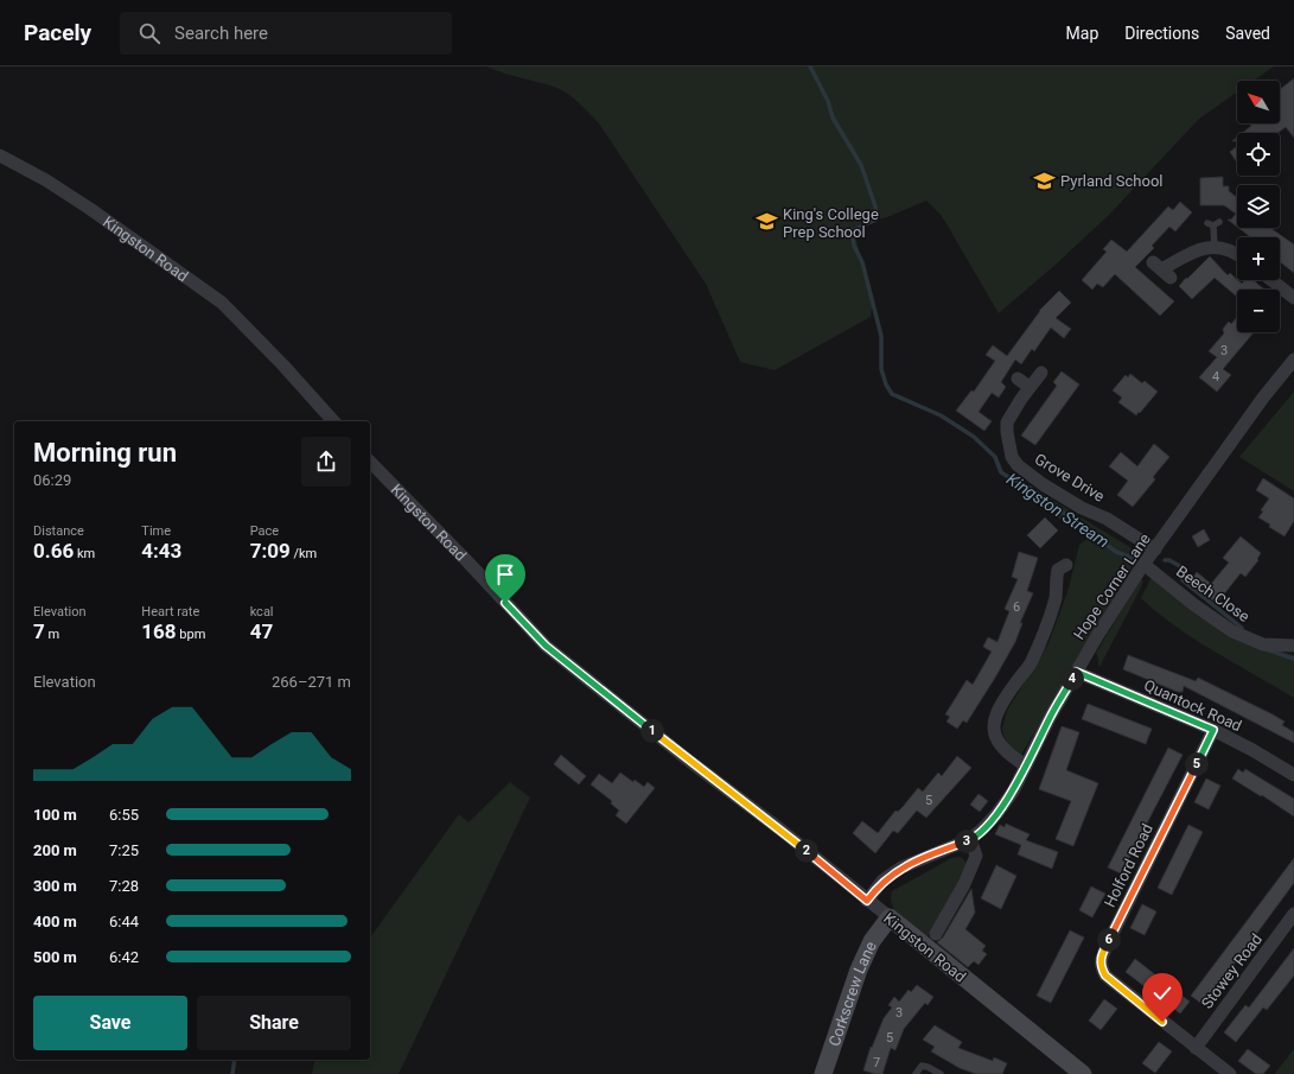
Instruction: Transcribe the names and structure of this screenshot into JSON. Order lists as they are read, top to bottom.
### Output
{
  "streets": {
    "street": [
      "Kingston Road",
      "Grove Drive",
      "Hope Corner Lane",
      "Beech Close",
      "Quantock Road",
      "Holford Road",
      "Stowey Road",
      "Corkscrew Lane"
    ]
  },
  "crossings": [
    ["Kingston Road", "Hope Corner Lane"],
    ["Kingston Road", "Corkscrew Lane"],
    ["Grove Drive", "Hope Corner Lane"],
    ["Hope Corner Lane", "Beech Close"],
    ["Hope Corner Lane", "Quantock Road"],
    ["Quantock Road", "Holford Road"],
    ["Holford Road", "Stowey Road"]
  ],
  "water": ["Kingston Stream"],
  "places": {
    "school or university": ["Pyrland School", "King's College Prep School"]
  },
  "house_numbers": [
    "3",
    "4",
    "6",
    "5",
    "3",
    "5",
    "7"
  ],
  "north": "top left",
  "page": {
    "header": "Pacely",
    "search": "Search here",
    "nav": ["Map", "Directions", "Saved"],
    "map_buttons": ["+", "−"],
    "heading": ["Morning run", "06:29"],
    "stats": [
      ["Distance", "0.66 km"],
      ["Time", "4:43"],
      ["Pace", "7:09 /km"],
      ["Elevation", "7 m"],
      ["Heart rate", "168 bpm"],
      ["kcal", "47"]
    ],
    "chart": ["Elevation", "266–271 m"],
    "pins": [
      "4",
      "1",
      "5",
      "3",
      "2",
      "6"
    ],
    "list": [
      {
        "name": "100 m",
        "note": "6:55"
      },
      {
        "name": "200 m",
        "note": "7:25"
      },
      {
        "name": "300 m",
        "note": "7:28"
      },
      {
        "name": "400 m",
        "note": "6:44"
      },
      {
        "name": "500 m",
        "note": "6:42"
      }
    ],
    "buttons": ["Save", "Share"]
  }
}
